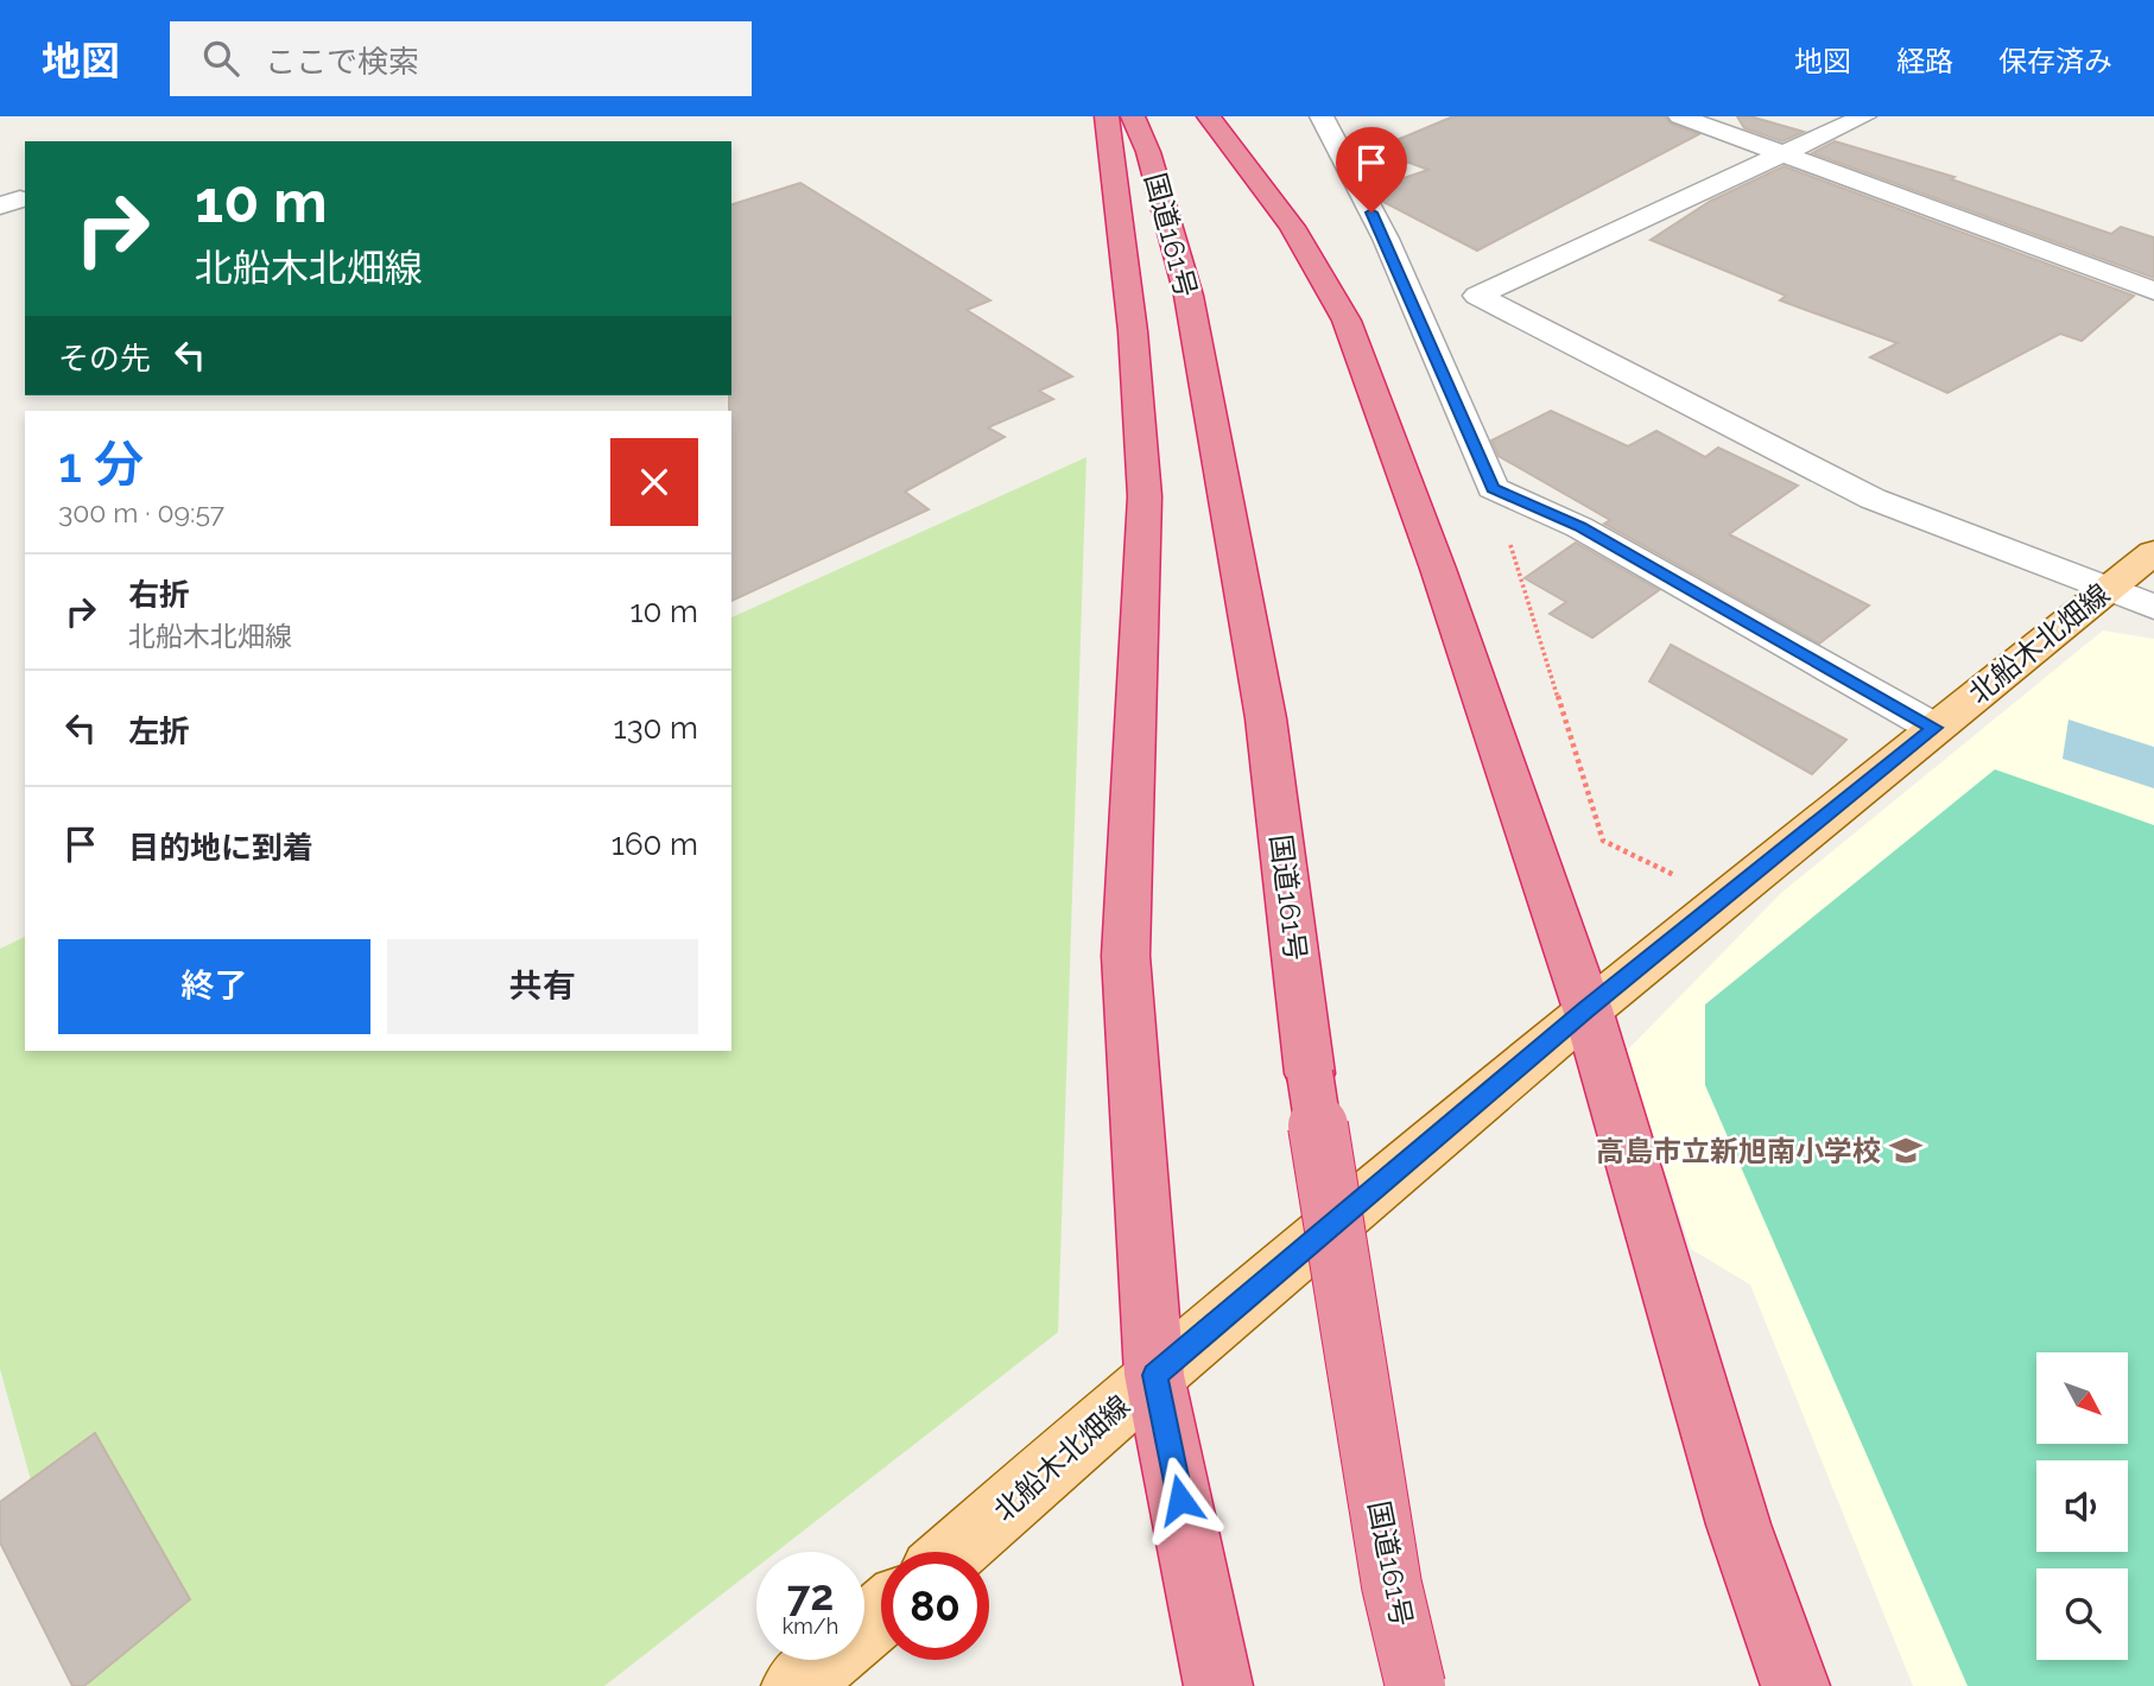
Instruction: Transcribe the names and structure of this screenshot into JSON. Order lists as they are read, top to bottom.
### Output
{
  "streets": {
    "highway": ["国道161号"],
    "main road": ["北船木北畑線"]
  },
  "places": {
    "school or university": ["高島市立新旭南小学校"]
  },
  "north": "bottom right",
  "page": {
    "header": "地図",
    "search": "ここで検索",
    "nav": ["地図", "経路", "保存済み"],
    "turn": ["10 m", "北船木北畑線"],
    "then": "その先",
    "heading": ["1 分", "300 m · 09:57"],
    "list": [
      {
        "name": "右折",
        "note": "北船木北畑線",
        "value": "10 m"
      },
      {
        "name": "左折",
        "value": "130 m"
      },
      {
        "name": "目的地に到着",
        "value": "160 m"
      }
    ],
    "buttons": ["終了", "共有"],
    "speed": "72 km/h",
    "limit": "80"
  }
}
